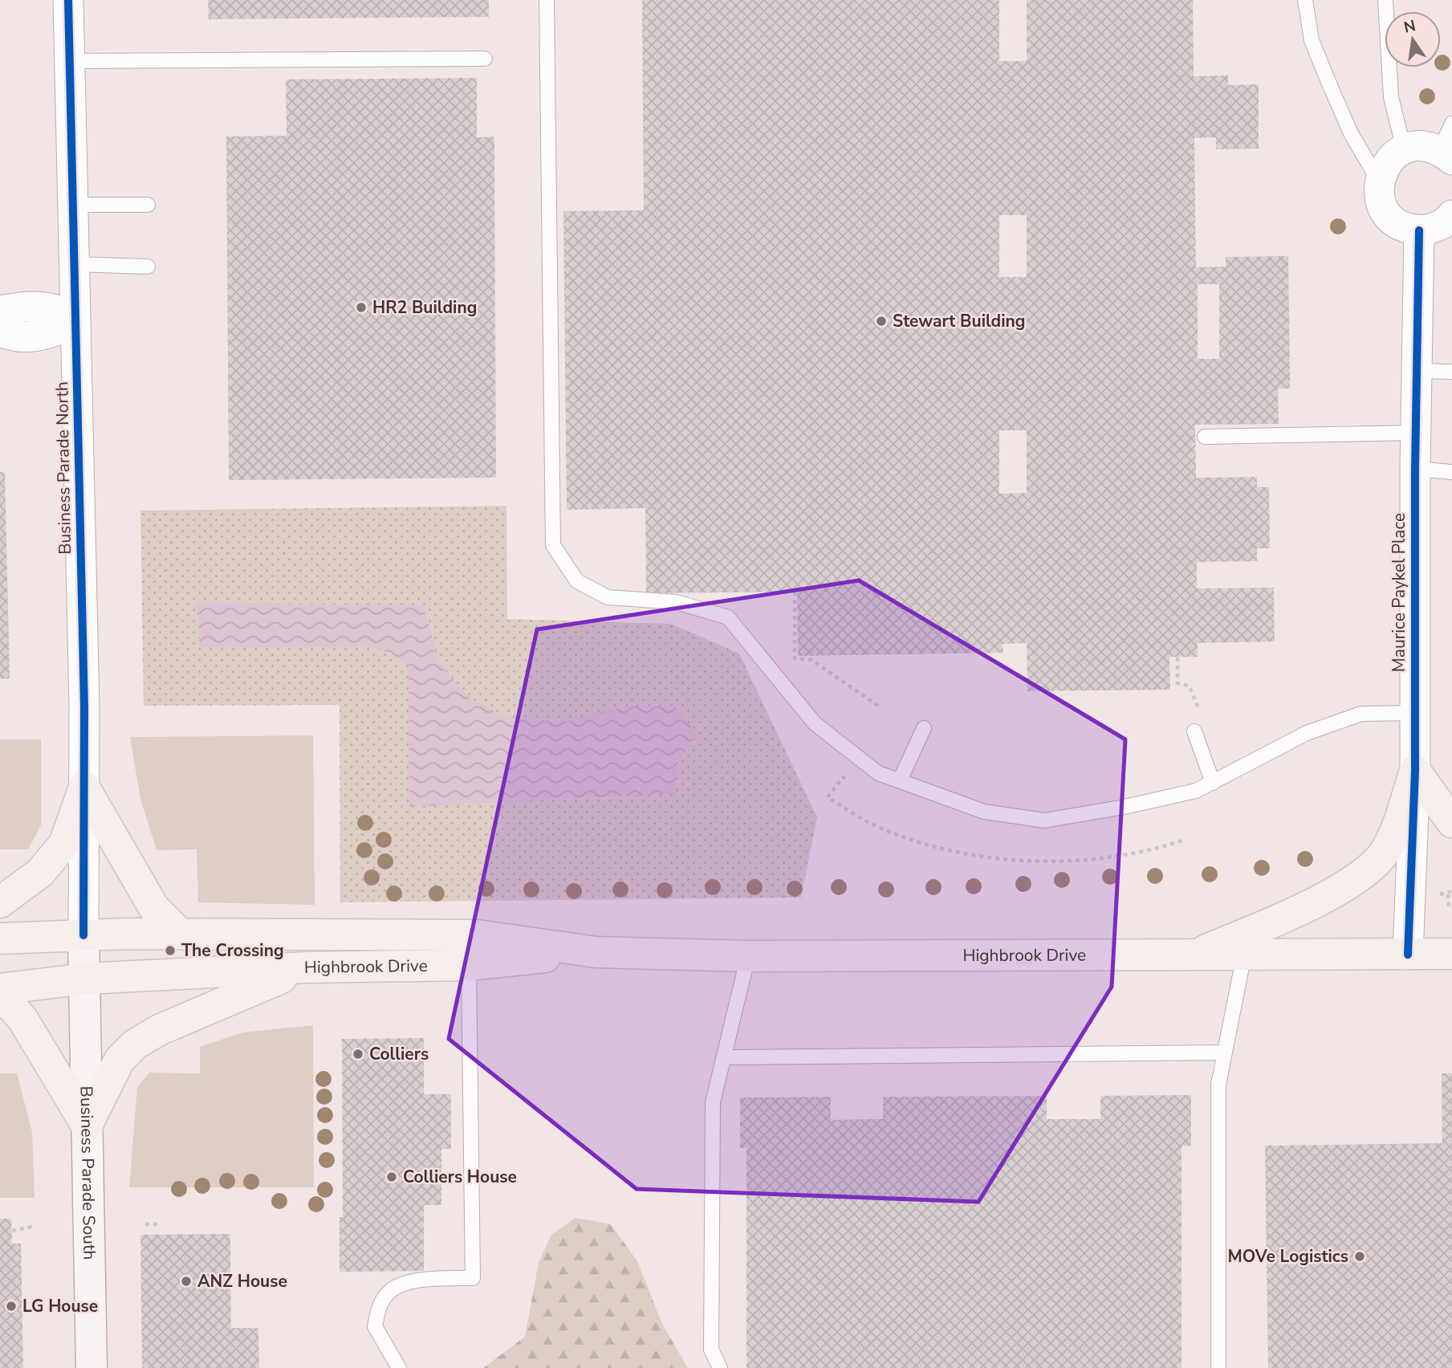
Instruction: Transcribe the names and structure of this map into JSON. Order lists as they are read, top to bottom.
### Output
{
  "streets": {
    "main road": ["Business Parade North", "Highbrook Drive", "Business Parade South"],
    "street": ["Maurice Paykel Place"]
  },
  "crossings": [
    ["Business Parade North", "Highbrook Drive"],
    ["Business Parade North", "Business Parade South"],
    ["Maurice Paykel Place", "Highbrook Drive"],
    ["Highbrook Drive", "Business Parade South"]
  ],
  "places": [
    "HR2 Building",
    "Stewart Building",
    "The Crossing",
    "Colliers",
    "Colliers House",
    "MOVe Logistics",
    "ANZ House",
    "LG House"
  ],
  "north": "top"
}
